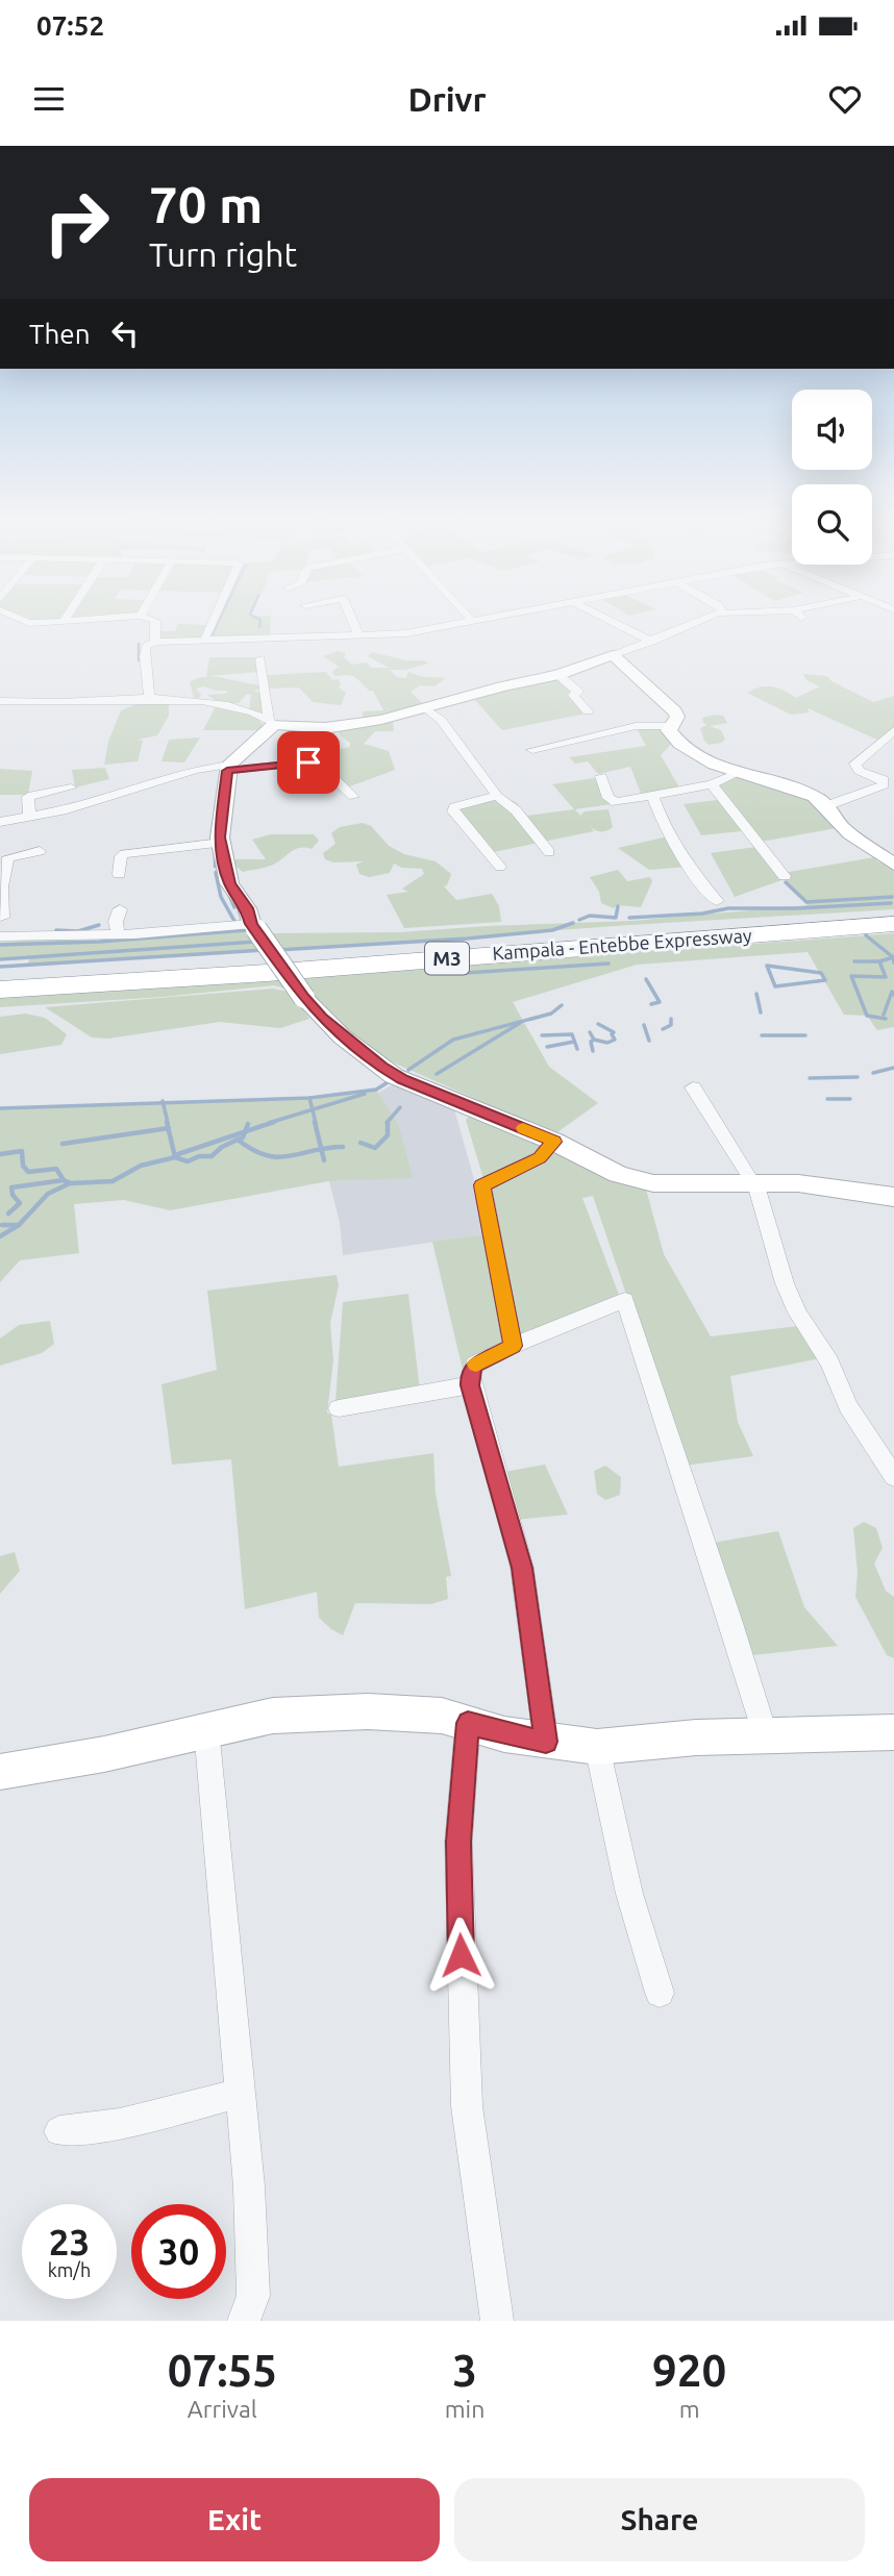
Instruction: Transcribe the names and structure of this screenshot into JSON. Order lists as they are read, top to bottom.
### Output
{
  "streets": {
    "highway": ["Kampala - Entebbe Expressway", "M3"]
  },
  "page": {
    "status": "07:52",
    "header": "Drivr",
    "turn": ["70 m", "Turn right"],
    "then": "Then",
    "speed": "23 km/h",
    "limit": "30",
    "eta": [
      "07:55",
      "Arrival",
      "3",
      "min",
      "920",
      "m"
    ],
    "buttons": ["Exit", "Share"]
  }
}
